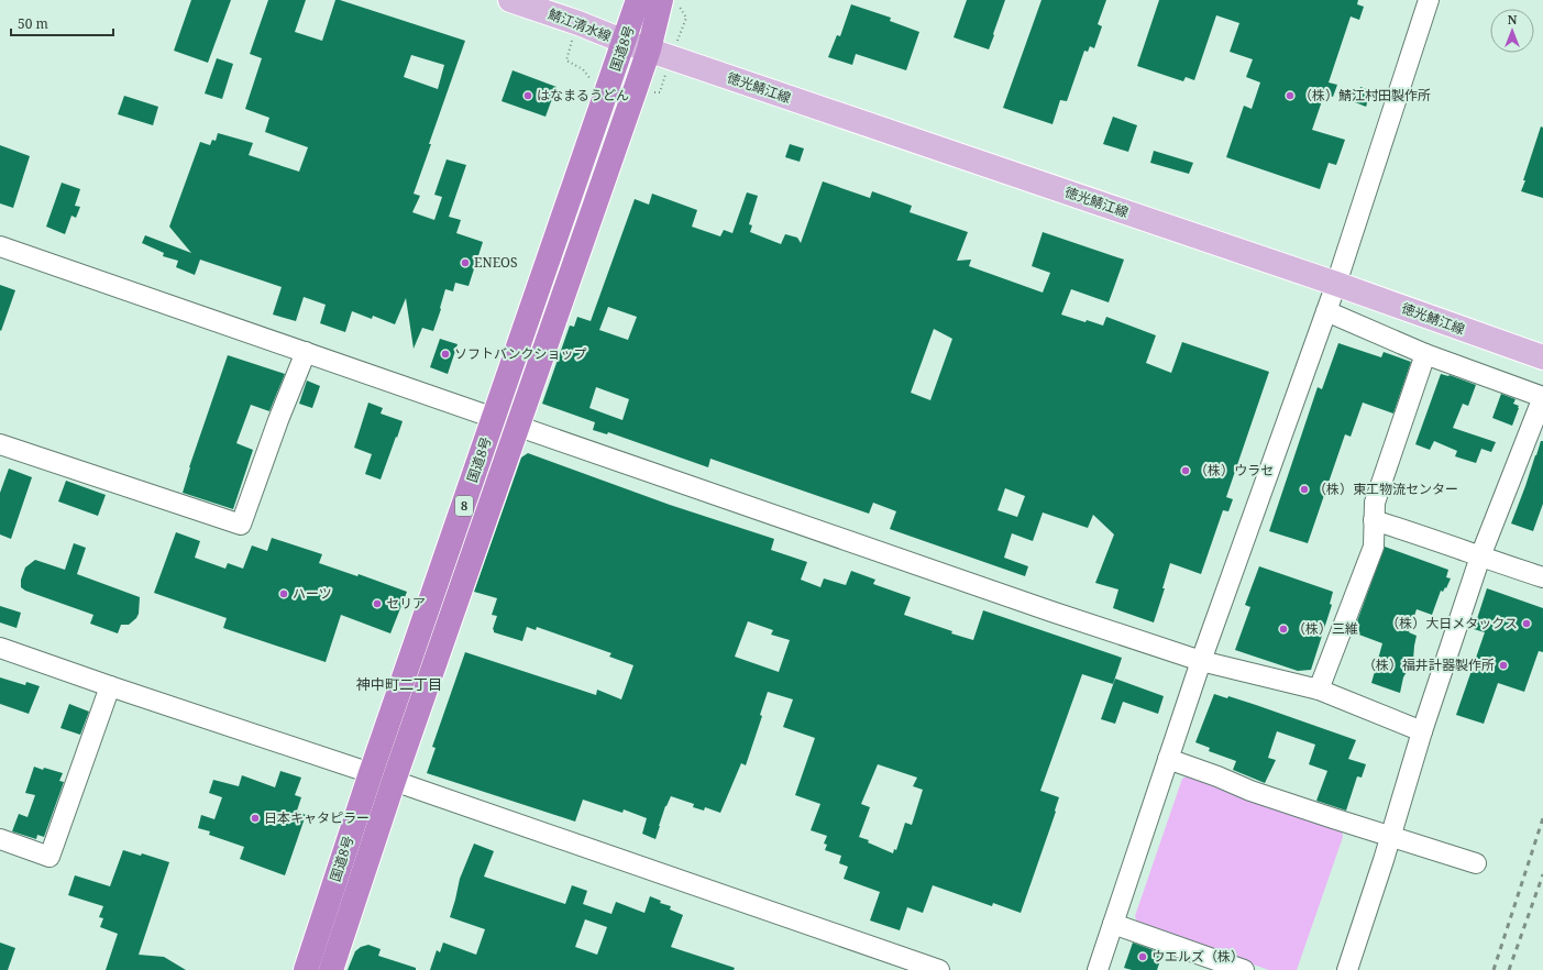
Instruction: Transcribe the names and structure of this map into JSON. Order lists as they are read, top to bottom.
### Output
{
  "streets": {
    "highway": ["国道8号", "8"],
    "main road": ["鯖江清水線", "徳光鯖江線"]
  },
  "crossings": [
    ["鯖江清水線", "国道8号"],
    ["鯖江清水線", "徳光鯖江線"],
    ["国道8号", "徳光鯖江線"]
  ],
  "districts": ["神中町二丁目"],
  "places": [
    "はなまるうどん",
    "（株）鯖江村田製作所",
    "ENEOS",
    "ソフトバンクショップ",
    "（株）ウラセ",
    "（株）東工物流センター",
    "ハーツ",
    "セリア",
    "（株）大日メタックス",
    "（株）三維",
    "（株）福井計器製作所",
    "日本キャタピラー",
    "ウエルズ（株）"
  ],
  "scale_bar": "50 m",
  "north": "top"
}
